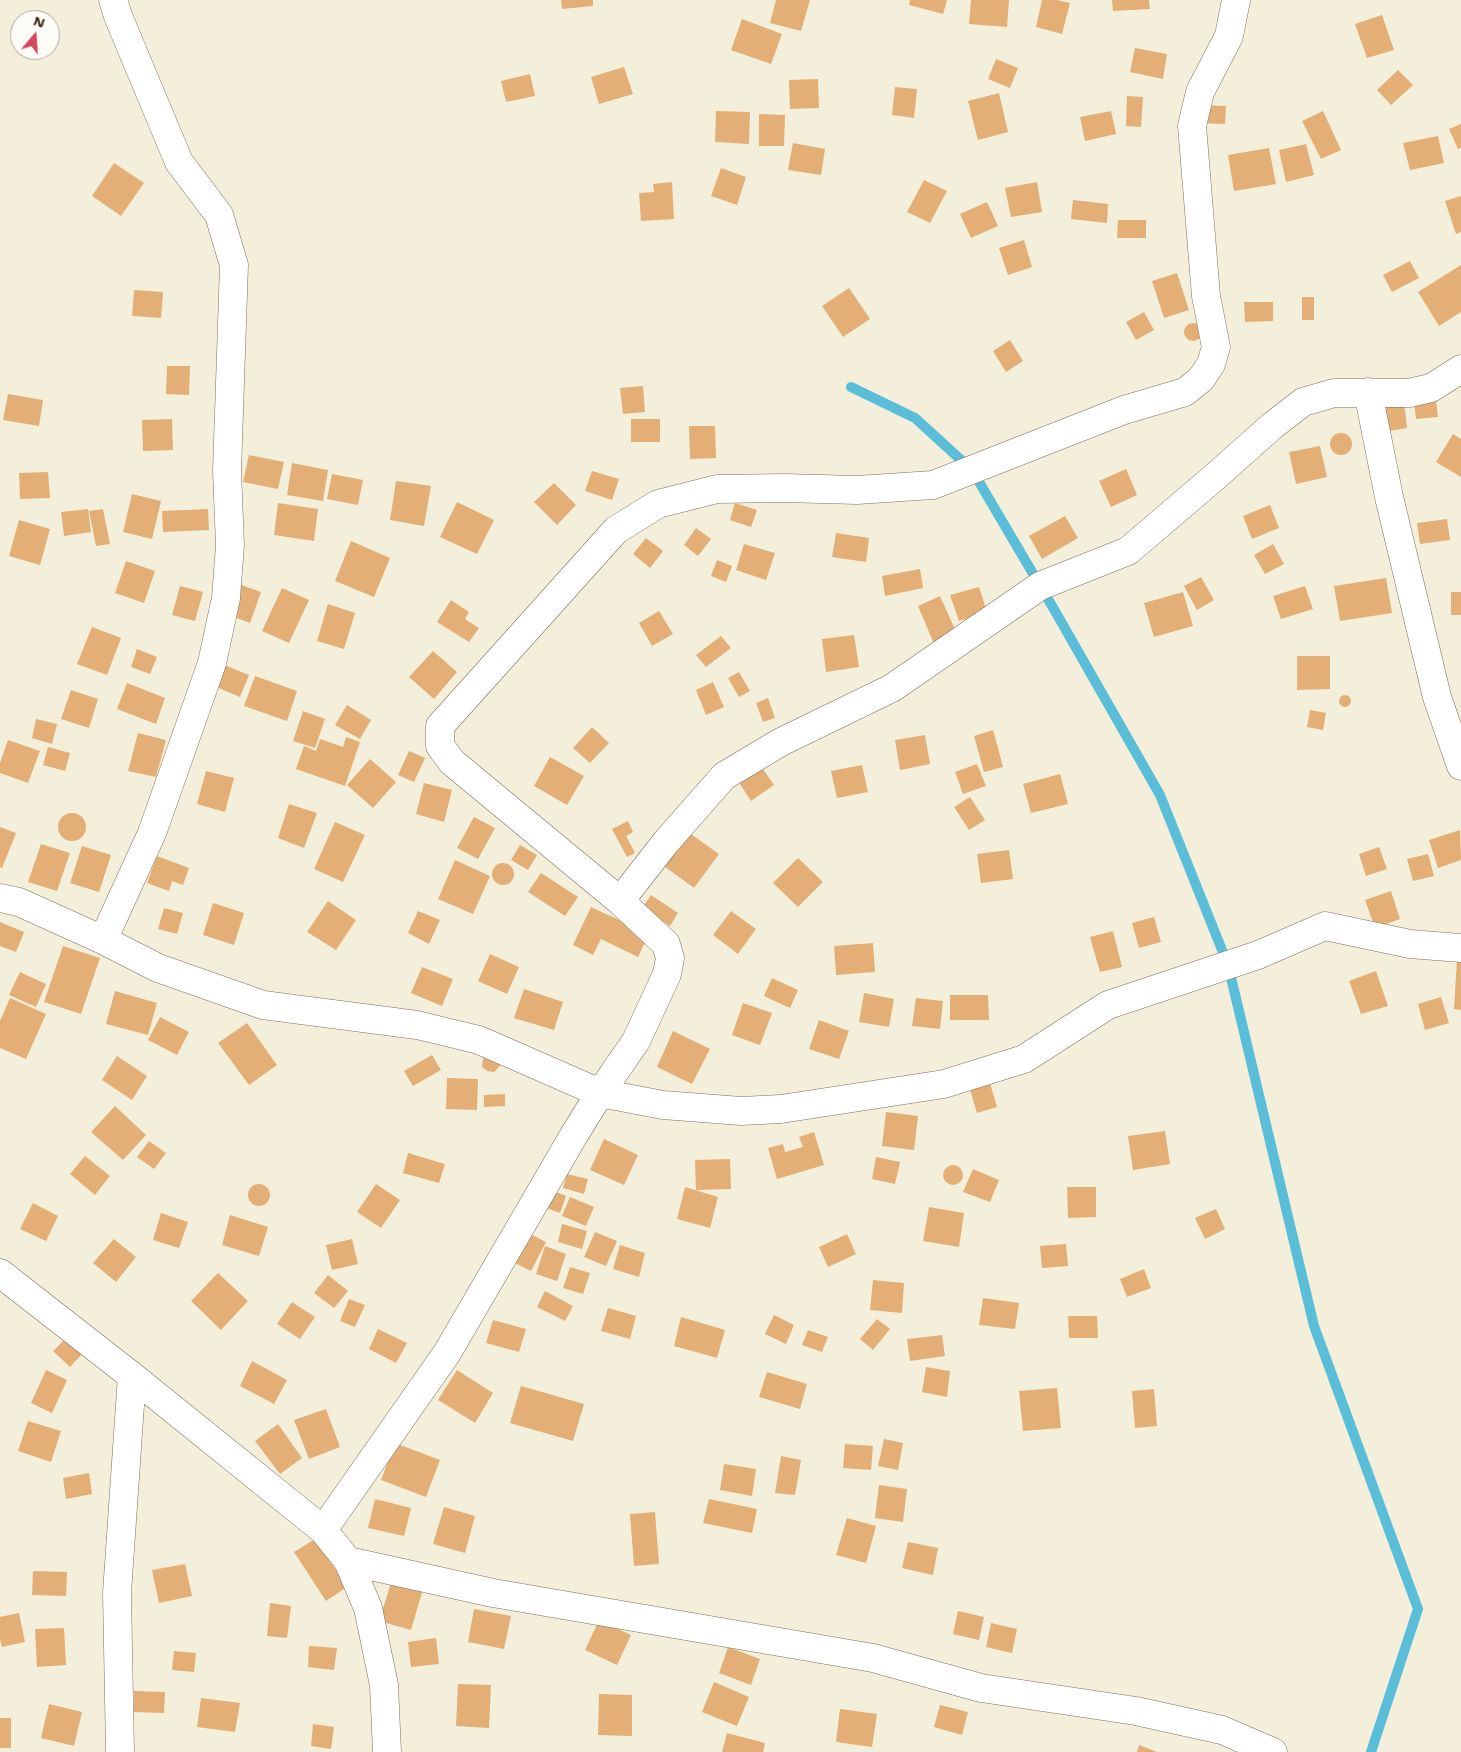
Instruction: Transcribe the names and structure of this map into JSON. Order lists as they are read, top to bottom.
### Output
{
  "north": "top"
}
